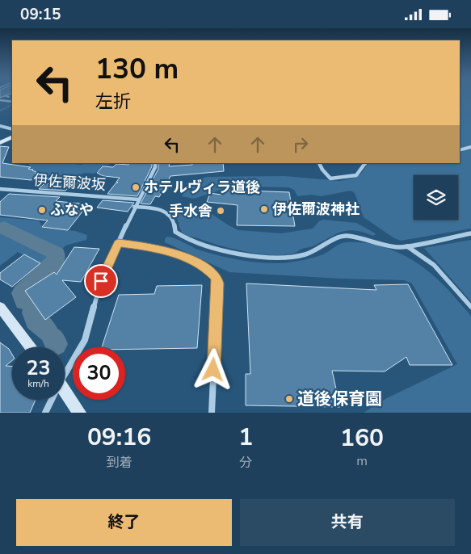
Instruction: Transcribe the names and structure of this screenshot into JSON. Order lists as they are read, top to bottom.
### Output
{
  "streets": {
    "street": ["伊佐爾波坂"]
  },
  "places": [
    "ホテルヴィラ道後",
    "伊佐爾波神社",
    "ふなや",
    "手水舎",
    "道後保育園"
  ],
  "page": {
    "status": "09:15",
    "turn": ["130 m", "左折"],
    "speed": "23 km/h",
    "limit": "30",
    "eta": [
      "09:16",
      "到着",
      "1",
      "分",
      "160",
      "m"
    ],
    "buttons": ["終了", "共有"]
  }
}
